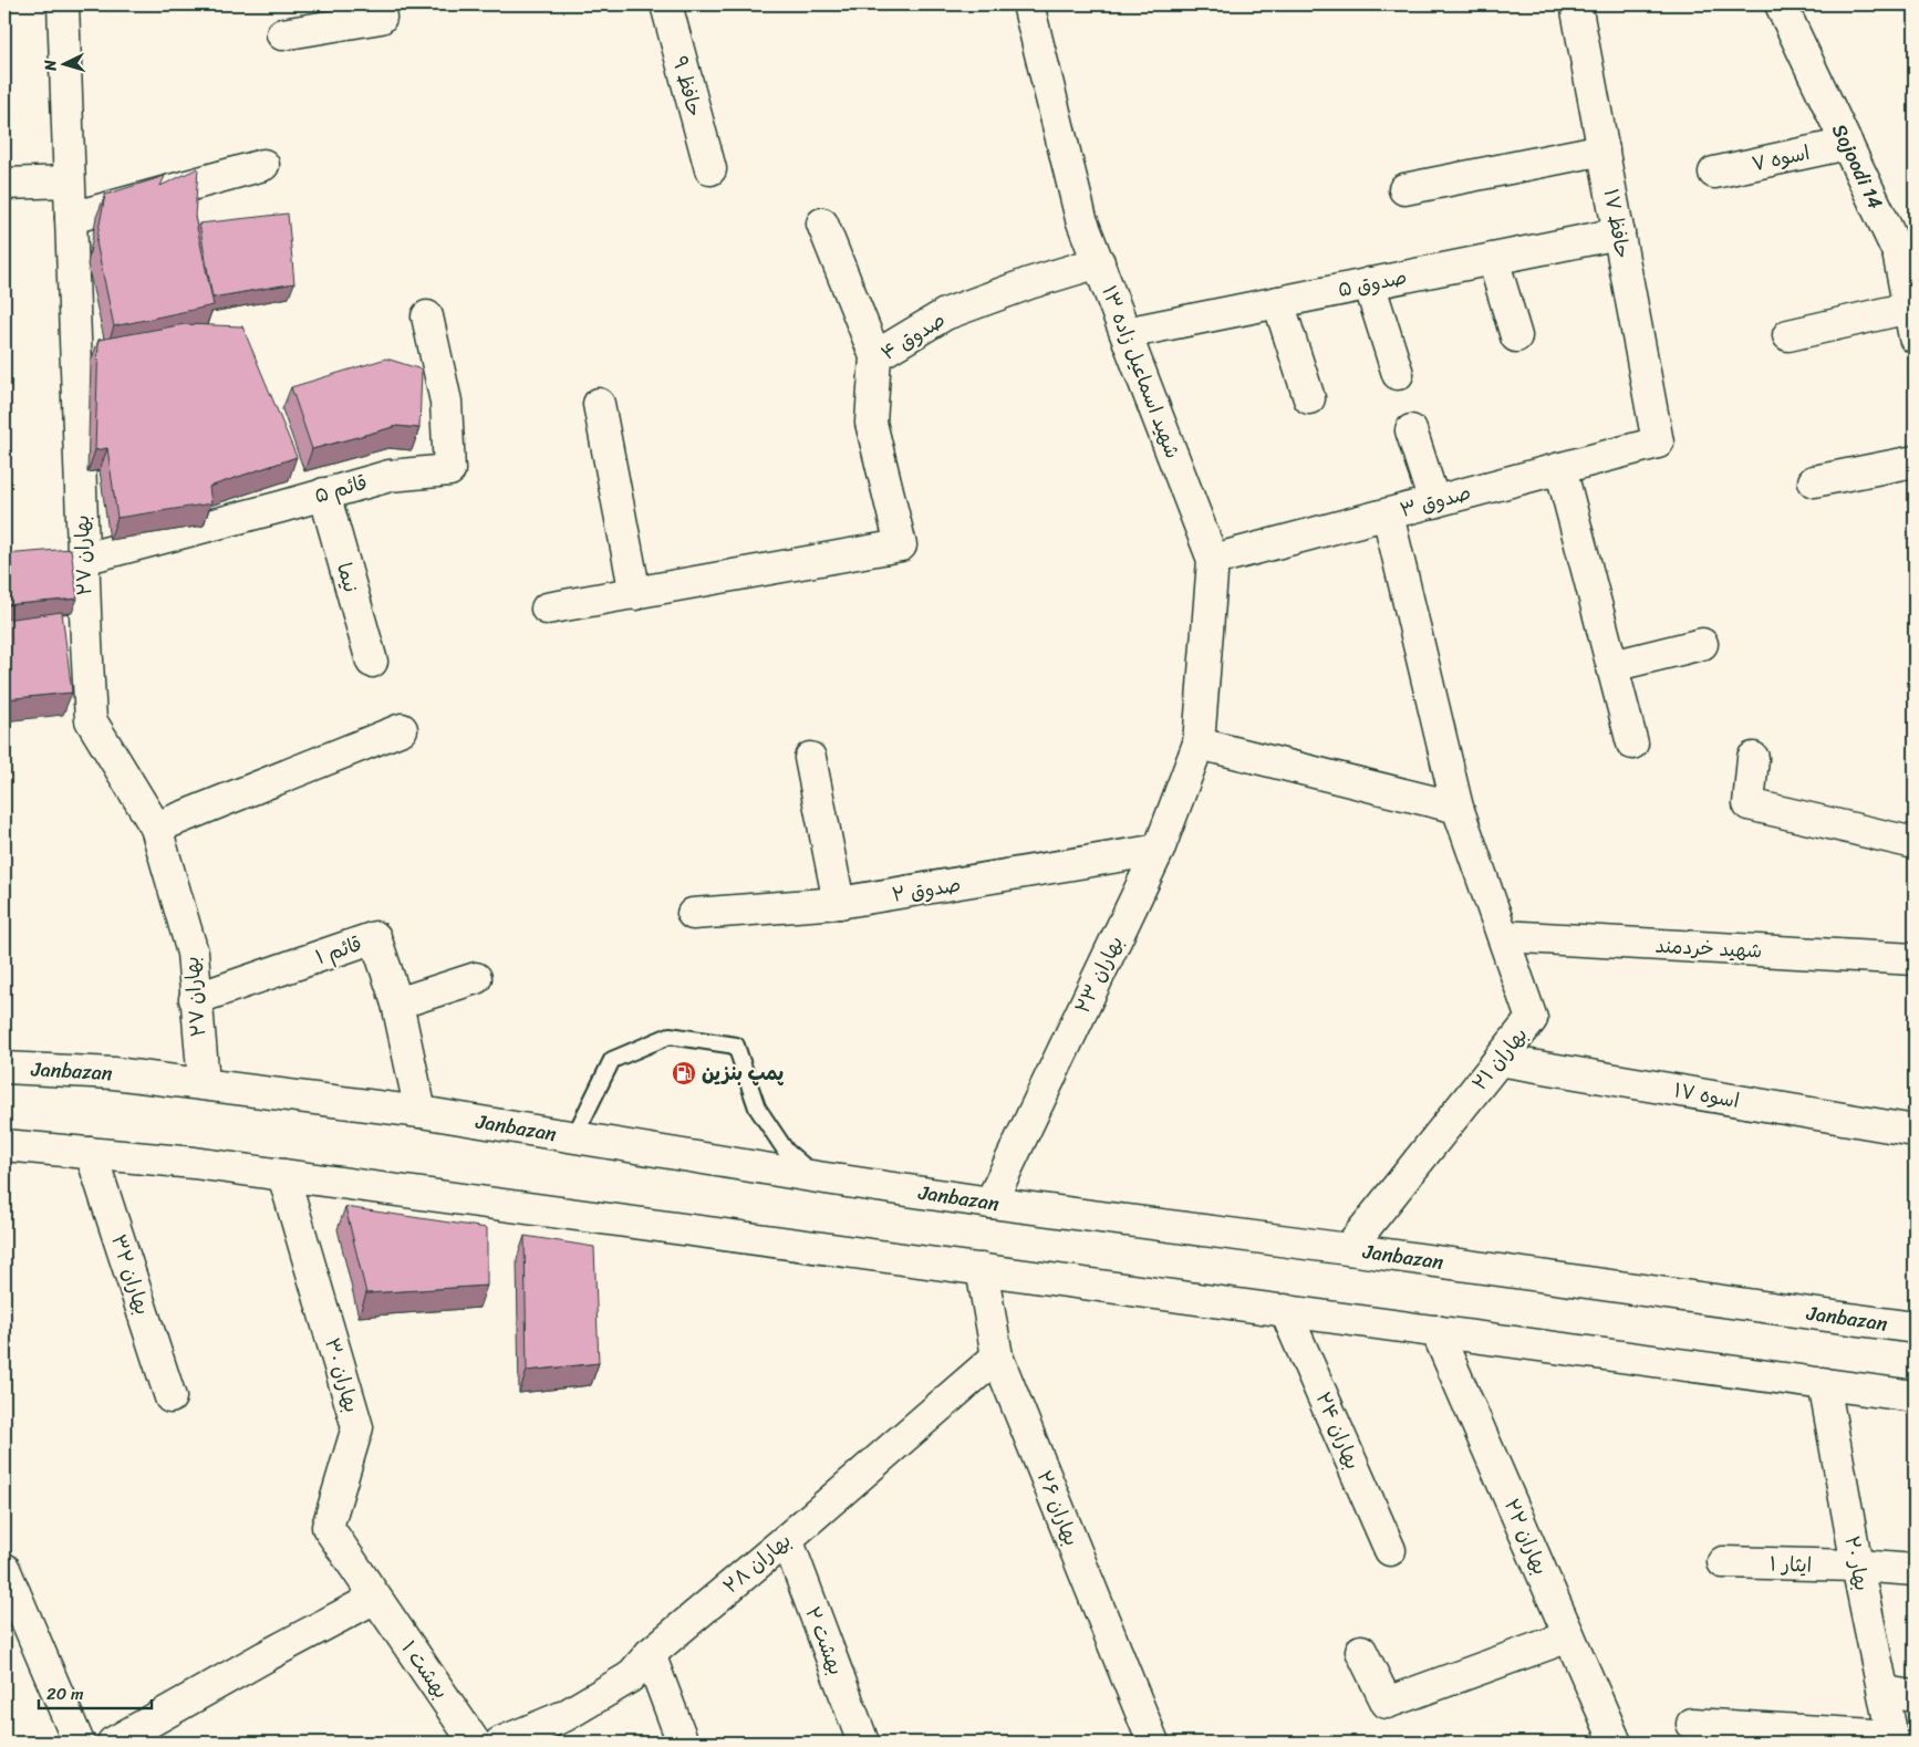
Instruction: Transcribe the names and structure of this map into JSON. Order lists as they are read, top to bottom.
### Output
{
  "streets": {
    "main road": [
      "حافظ ۹",
      "اسوه ۷",
      "Sojoodi 14",
      "حافظ ۱۷",
      "صدوق ۵",
      "صدوق ۴",
      "شهید اسماعیل زاده ۱۳",
      "قائم ۵",
      "صدوق ۳",
      "بهاران ۲۷",
      "نیما",
      "صدوق ۲",
      "شهید خردمند",
      "قائم ۱",
      "بهاران ۲۳",
      "بهاران ۲۱",
      "Janbazan",
      "اسوه ۱۷",
      "بهاران ۳۲",
      "بهاران ۳۰",
      "بهاران ۲۴",
      "بهاران ۲۶",
      "بهاران ۲۲",
      "بهاران ۲۸",
      "بهار ۲۰",
      "ایثار ۱",
      "بهشت ۲",
      "بهشت ۱"
    ]
  },
  "crossings": [
    ["اسوه ۷", "Sojoodi 14"],
    ["حافظ ۱۷", "صدوق ۵"],
    ["حافظ ۱۷", "صدوق ۳"],
    ["صدوق ۵", "شهید اسماعیل زاده ۱۳"],
    ["صدوق ۴", "شهید اسماعیل زاده ۱۳"],
    ["شهید اسماعیل زاده ۱۳", "صدوق ۳"],
    ["شهید اسماعیل زاده ۱۳", "بهاران ۲۳"],
    ["قائم ۵", "بهاران ۲۷"],
    ["قائم ۵", "نیما"],
    ["صدوق ۳", "بهاران ۲۱"],
    ["بهاران ۲۷", "قائم ۱"],
    ["بهاران ۲۷", "Janbazan"],
    ["صدوق ۲", "بهاران ۲۳"],
    ["شهید خردمند", "بهاران ۲۱"],
    ["قائم ۱", "Janbazan"],
    ["بهاران ۲۳", "Janbazan"],
    ["بهاران ۲۱", "Janbazan"],
    ["بهاران ۲۱", "اسوه ۱۷"],
    ["بهاران ۳۰", "بهشت ۱"],
    ["بهاران ۲۶", "بهاران ۲۸"],
    ["بهاران ۲۸", "بهشت ۲"],
    ["بهار ۲۰", "ایثار ۱"]
  ],
  "places": {
    "fuel station": ["پمپ بنزین"]
  },
  "scale_bar": "20 m",
  "north": "left"
}
